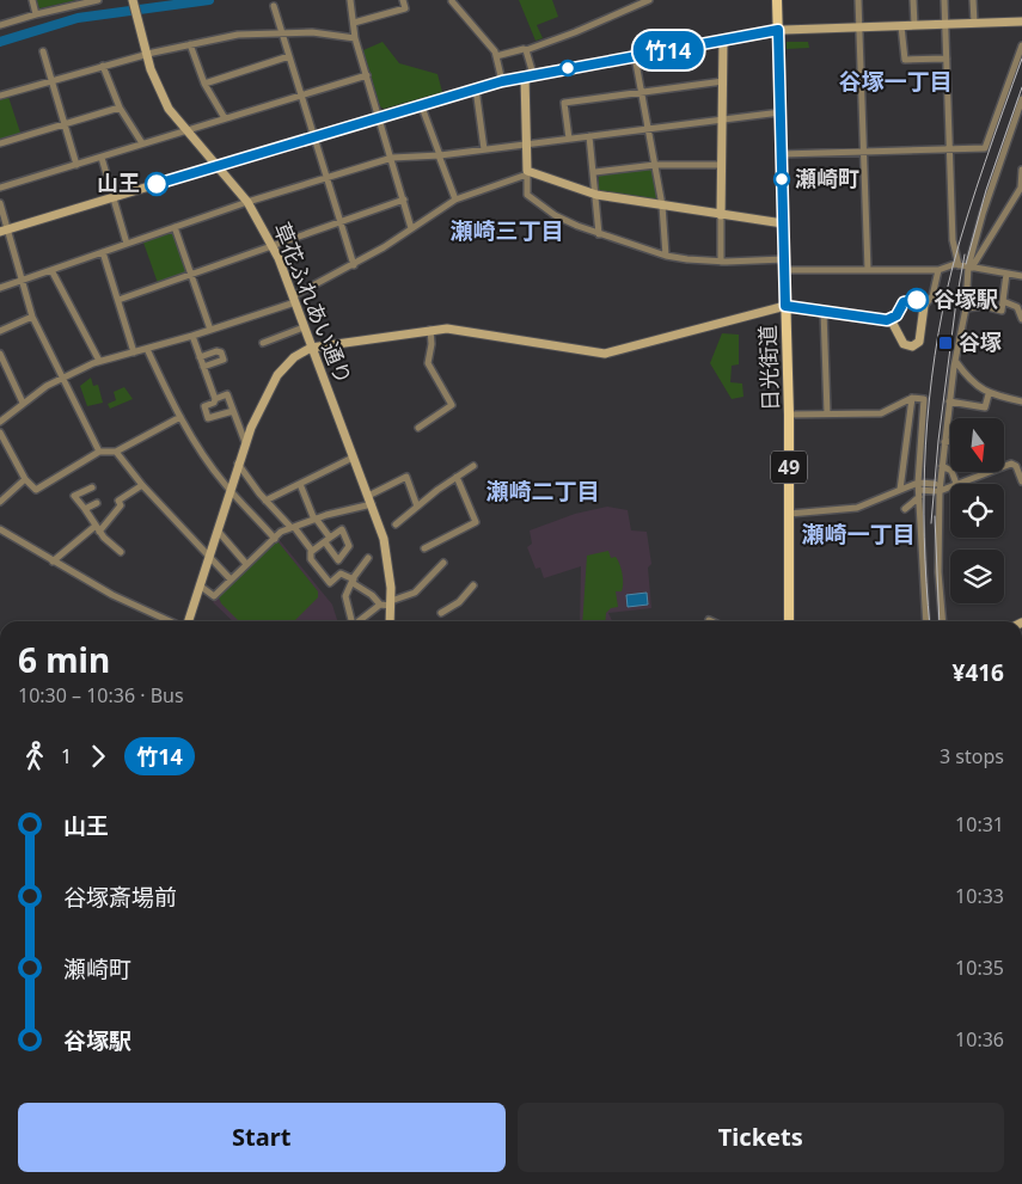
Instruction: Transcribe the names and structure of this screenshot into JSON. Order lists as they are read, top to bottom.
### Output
{
  "streets": {
    "main road": ["日光街道", "49"],
    "street": ["草花ふれあい通り"]
  },
  "districts": [
    "谷塚一丁目",
    "瀬崎三丁目",
    "瀬崎二丁目",
    "瀬崎一丁目"
  ],
  "places": {
    "other": ["瀬崎町", "山王", "谷塚駅"],
    "transit": ["谷塚"]
  },
  "lines": ["bus line 竹14"],
  "north": "bottom",
  "page": {
    "on_map": "竹14",
    "heading": ["6 min", "10:30 – 10:36 · Bus", "¥416"],
    "legs": ["1", "竹14", "3 stops"],
    "list": [
      {
        "name": "山王",
        "value": "10:31"
      },
      {
        "name": "谷塚斎場前",
        "value": "10:33"
      },
      {
        "name": "瀬崎町",
        "value": "10:35"
      },
      {
        "name": "谷塚駅",
        "value": "10:36"
      }
    ],
    "buttons": ["Start", "Tickets"]
  }
}
